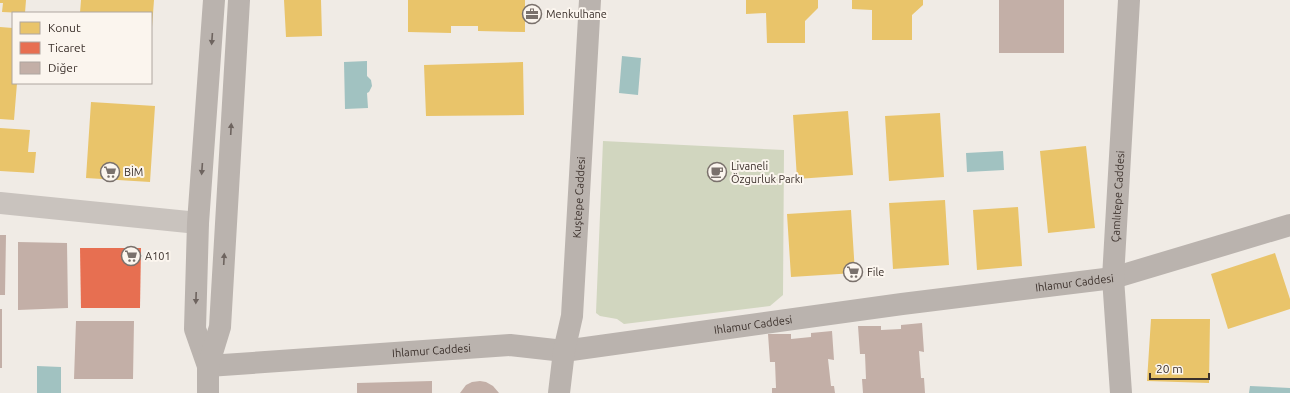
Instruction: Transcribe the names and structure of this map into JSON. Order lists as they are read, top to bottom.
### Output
{
  "streets": {
    "street": ["Kuştepe Caddesi", "Çamlıtepe Caddesi", "Ihlamur Caddesi"]
  },
  "crossings": [
    ["Kuştepe Caddesi", "Ihlamur Caddesi"],
    ["Çamlıtepe Caddesi", "Ihlamur Caddesi"]
  ],
  "places": {
    "office": ["Menkulhane"],
    "supermarket": ["BİM", "A101", "File"],
    "cafe": ["Livaneli Özgurluk Parkı"]
  },
  "legend": ["Konut", "Ticaret", "Diğer"],
  "scale_bar": "20 m"
}
